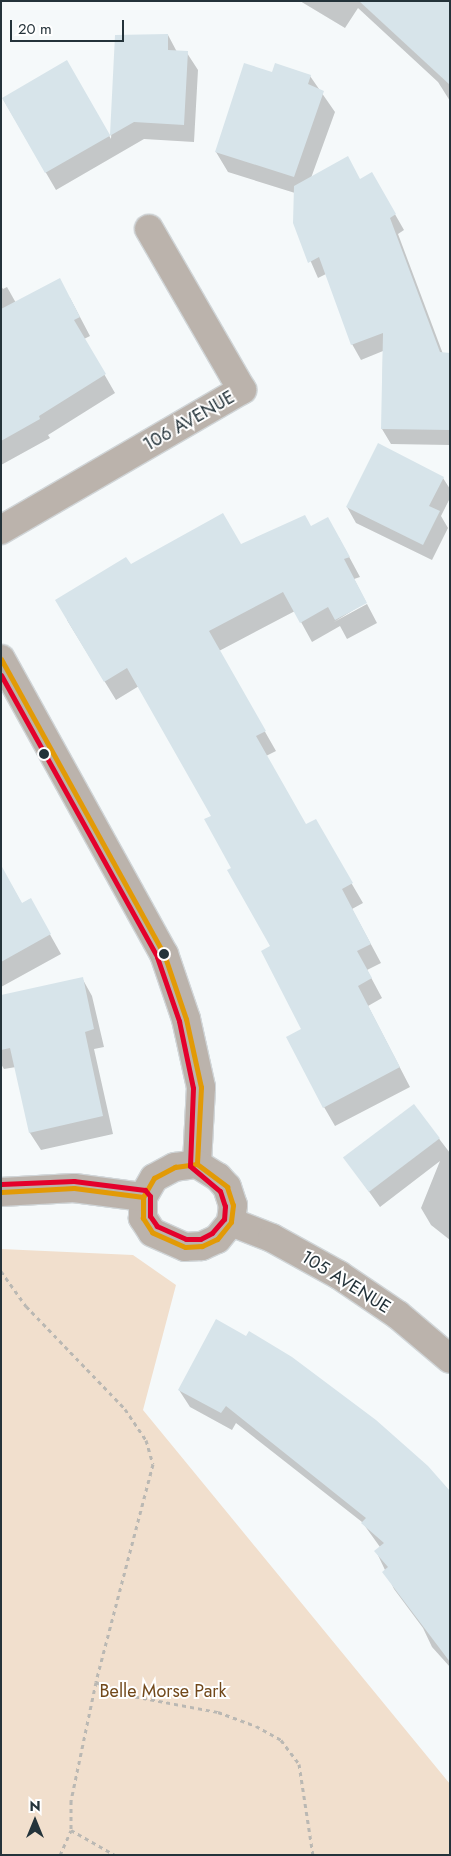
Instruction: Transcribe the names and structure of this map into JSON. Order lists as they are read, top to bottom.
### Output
{
  "streets": {
    "street": ["106 AVENUE", "105 AVENUE"]
  },
  "parks": ["Belle Morse Park"],
  "scale_bar": "20 m",
  "north": "top"
}
